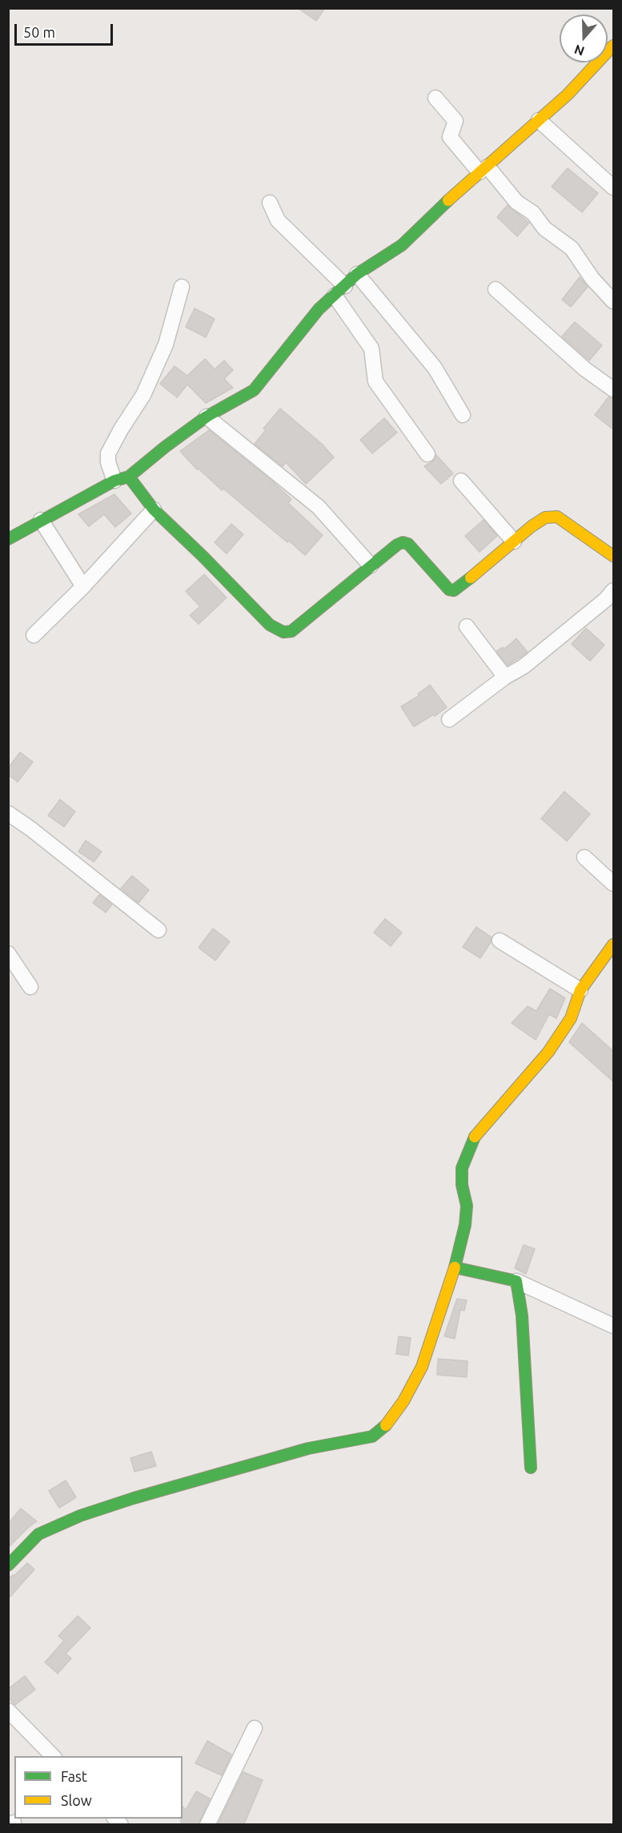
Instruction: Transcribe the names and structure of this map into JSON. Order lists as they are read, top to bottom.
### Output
{
  "legend": ["Fast", "Slow"],
  "scale_bar": "50 m",
  "north": "bottom"
}
